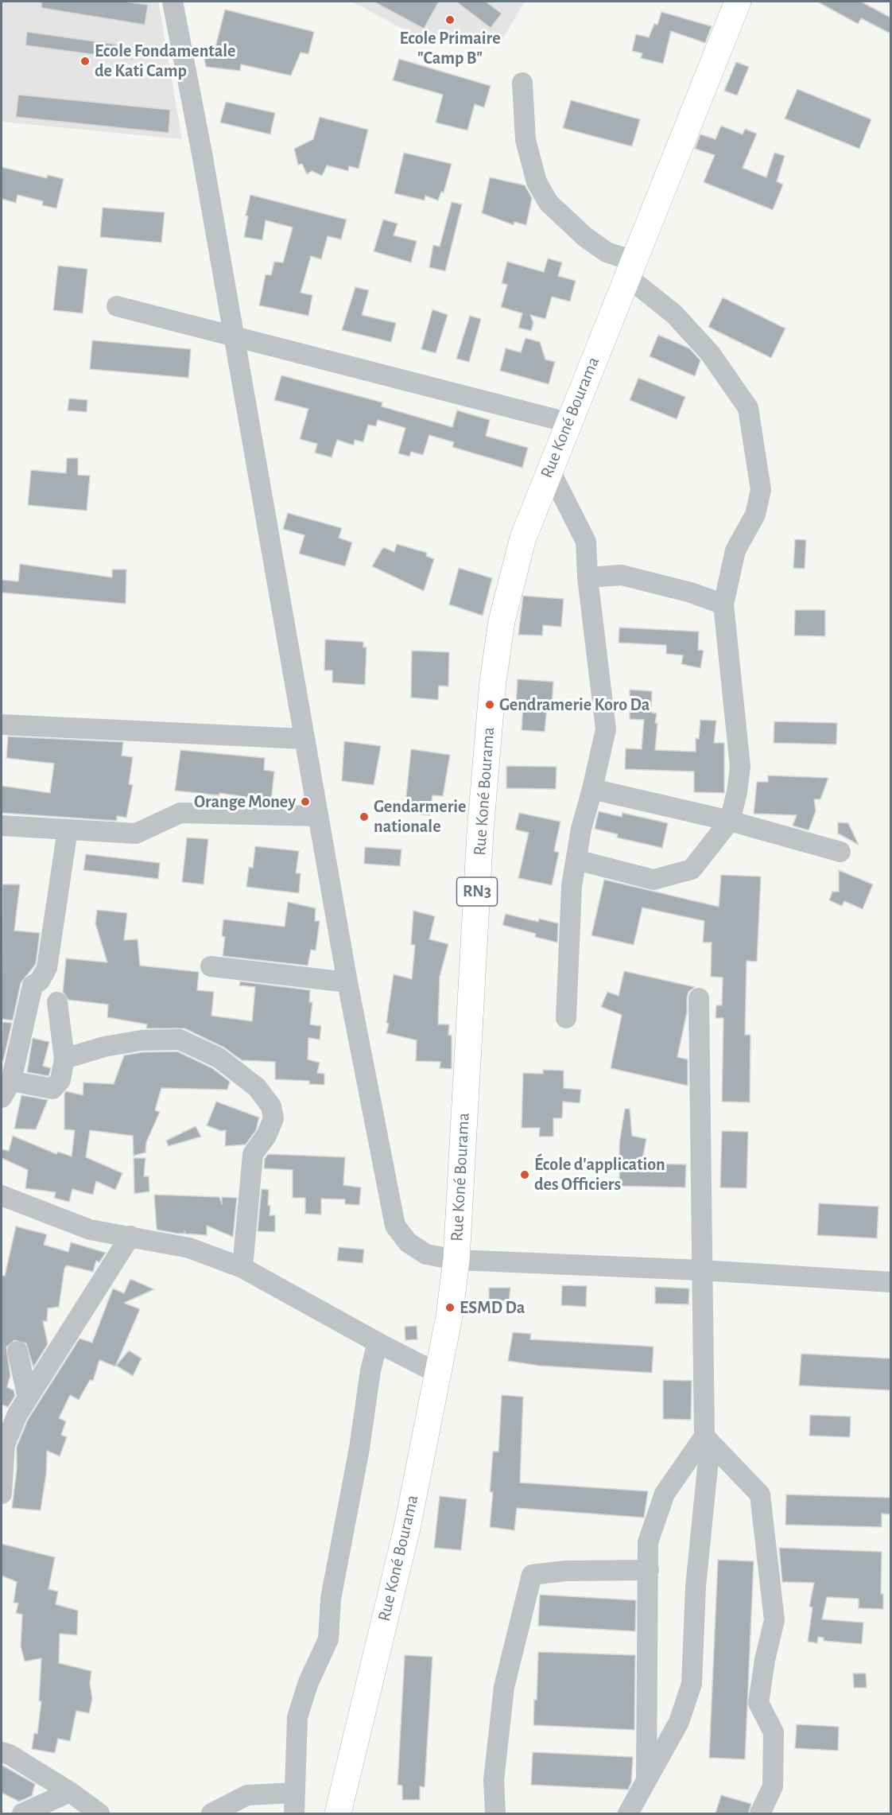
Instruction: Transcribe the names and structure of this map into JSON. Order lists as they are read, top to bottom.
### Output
{
  "streets": {
    "highway": ["Rue Koné Bourama", "RN3"]
  },
  "places": [
    "Ecole Primaire \"Camp B\"",
    "Ecole Fondamentale de Kati Camp",
    "Gendramerie Koro Da",
    "Orange Money",
    "Gendarmerie nationale",
    "École d'application des Officiers",
    "ESMD Da"
  ]
}
